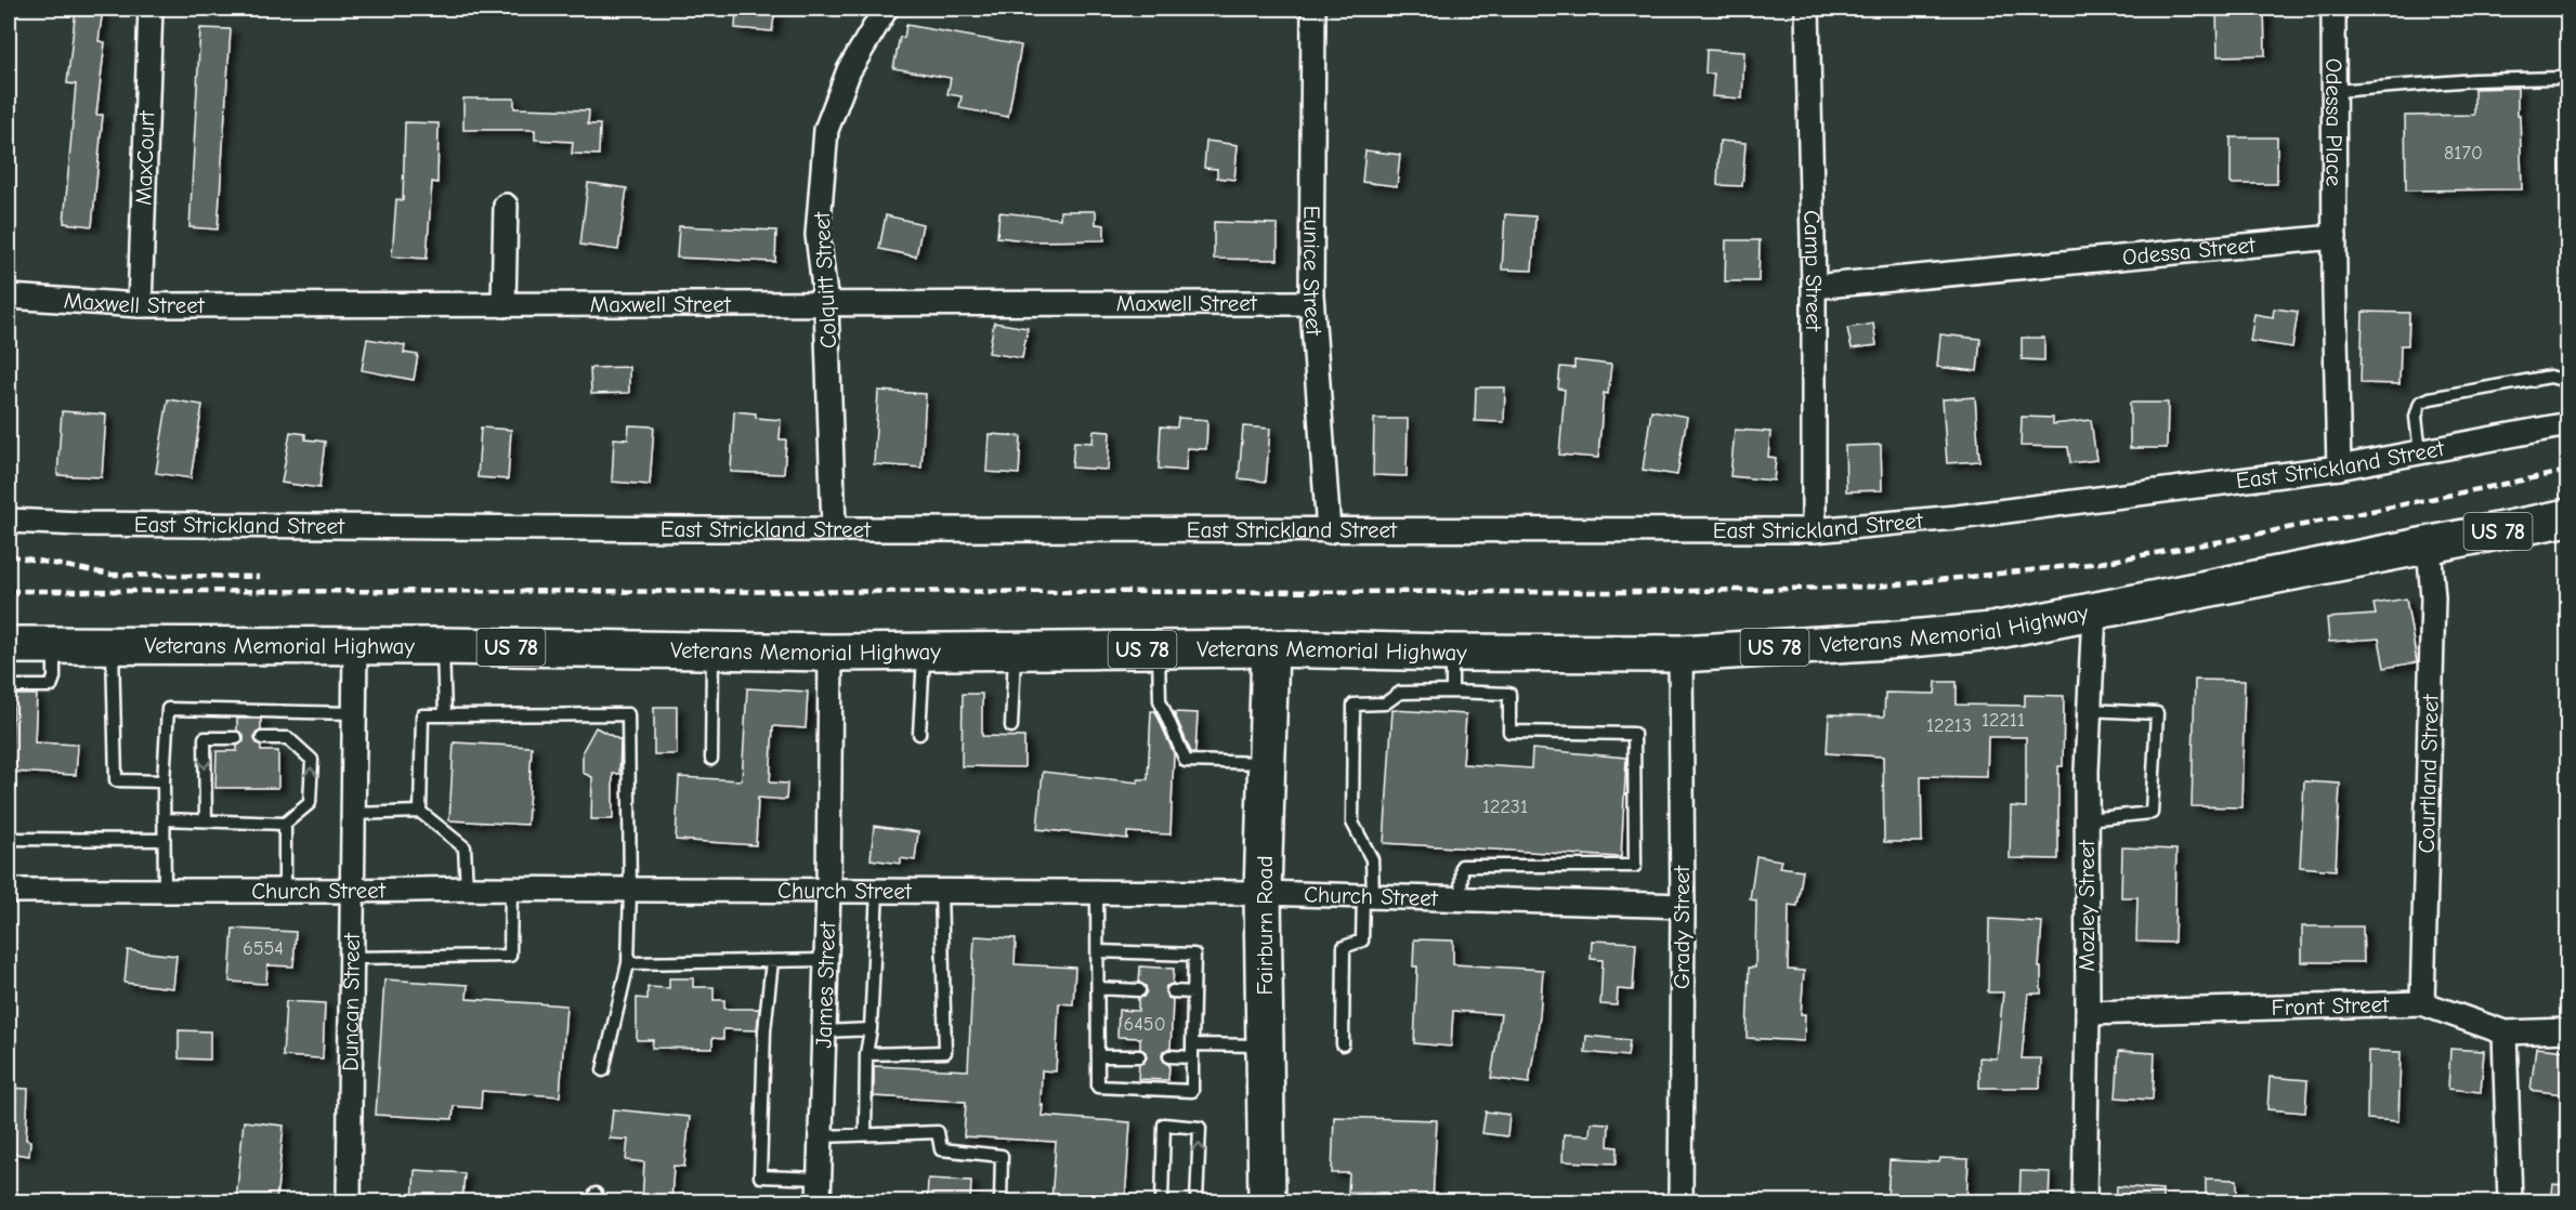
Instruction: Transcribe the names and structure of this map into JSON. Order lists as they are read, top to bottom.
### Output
{
  "streets": {
    "main road": ["US 78", "Veterans Memorial Highway", "Fairburn Road"],
    "street": [
      "Odessa Place",
      "MaxCourt",
      "Odessa Street",
      "Eunice Street",
      "Camp Street",
      "Colquitt Street",
      "Maxwell Street",
      "East Strickland Street",
      "Courtland Street",
      "Church Street",
      "Mozley Street",
      "Grady Street",
      "James Street",
      "Duncan Street",
      "Front Street"
    ]
  },
  "crossings": [
    ["Odessa Place", "Odessa Street"],
    ["MaxCourt", "Maxwell Street"],
    ["Odessa Street", "Camp Street"],
    ["Eunice Street", "Maxwell Street"],
    ["Eunice Street", "East Strickland Street"],
    ["Camp Street", "East Strickland Street"],
    ["Colquitt Street", "Maxwell Street"],
    ["Colquitt Street", "East Strickland Street"],
    ["Veterans Memorial Highway", "Courtland Street"],
    ["Veterans Memorial Highway", "Mozley Street"],
    ["Veterans Memorial Highway", "Fairburn Road"],
    ["Veterans Memorial Highway", "Grady Street"],
    ["Veterans Memorial Highway", "James Street"],
    ["Veterans Memorial Highway", "Duncan Street"],
    ["Courtland Street", "Front Street"],
    ["Church Street", "Fairburn Road"],
    ["Church Street", "Grady Street"],
    ["Church Street", "James Street"],
    ["Church Street", "Duncan Street"],
    ["Mozley Street", "Front Street"]
  ],
  "house_numbers": [
    "8170",
    "12211",
    "12213",
    "12231",
    "6554",
    "6450"
  ]
}
